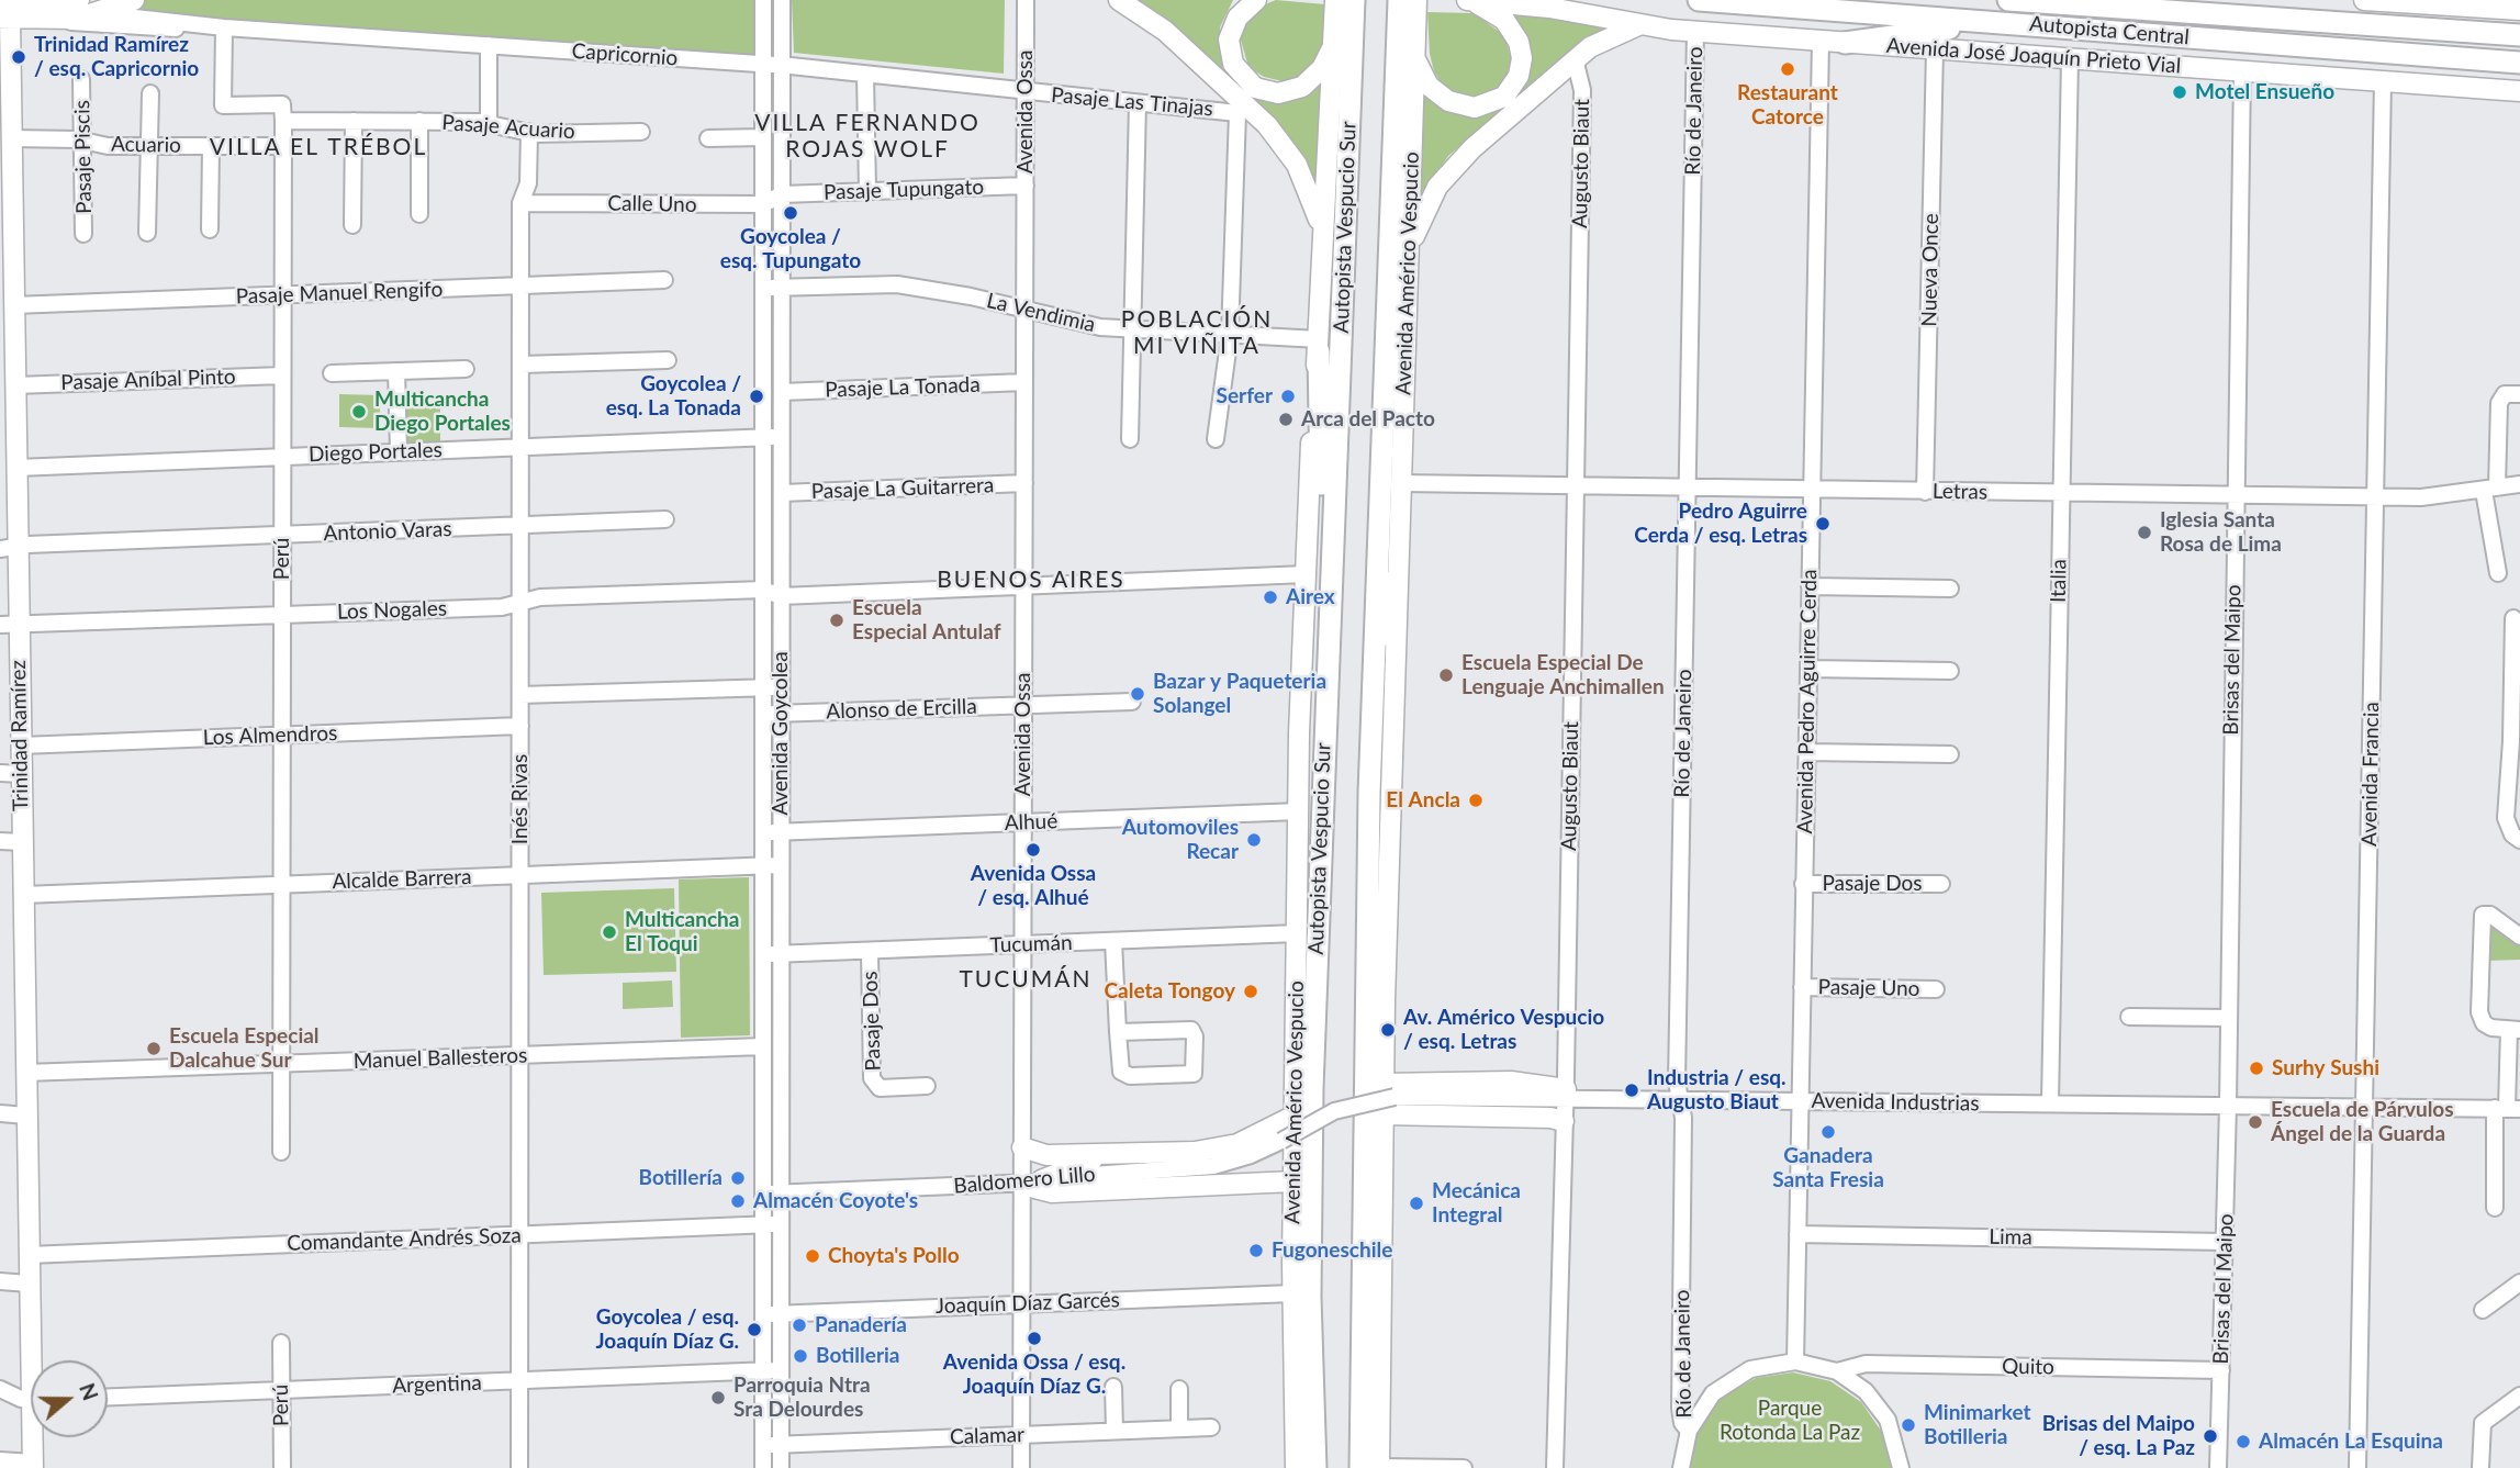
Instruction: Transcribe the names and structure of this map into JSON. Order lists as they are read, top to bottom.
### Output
{
  "streets": {
    "highway": ["Autopista Central", "Autopista Vespucio Sur"],
    "main road": [
      "Capricornio",
      "Avenida José Joaquín Prieto Vial",
      "Avenida Américo Vespucio",
      "Trinidad Ramírez"
    ],
    "street": [
      "Pasaje Las Tinajas",
      "Río de Janeiro",
      "Avenida Ossa",
      "Pasaje Acuario",
      "Acuario",
      "Pasaje Piscis",
      "Augusto Biaut",
      "Pasaje Tupungato",
      "Calle Uno",
      "Nueva Once",
      "Pasaje Manuel Rengifo",
      "La Vendimia",
      "Pasaje Aníbal Pinto",
      "Pasaje La Tonada",
      "Diego Portales",
      "Pasaje La Guitarrera",
      "Letras",
      "Antonio Varas",
      "Perú",
      "Italia",
      "Los Nogales",
      "Brisas del Maipo",
      "Avenida Pedro Aguirre Cerda",
      "Alonso de Ercilla",
      "Avenida Goycolea",
      "Los Almendros",
      "Avenida Francia",
      "Inés Rivas",
      "Alhué",
      "Alcalde Barrera",
      "Pasaje Dos",
      "Tucumán",
      "Pasaje Uno",
      "Manuel Ballesteros",
      "Avenida Industrias",
      "Baldomero Lillo",
      "Lima",
      "Comandante Andrés Soza",
      "Joaquín Díaz Garcés",
      "Quito",
      "Argentina",
      "Calamar"
    ]
  },
  "crossings": [
    ["Capricornio", "Pasaje Las Tinajas"],
    ["Capricornio", "Avenida Ossa"],
    ["Capricornio", "Avenida Goycolea"],
    ["Capricornio", "Trinidad Ramírez"],
    ["Avenida José Joaquín Prieto Vial", "Río de Janeiro"],
    ["Avenida José Joaquín Prieto Vial", "Augusto Biaut"],
    ["Avenida José Joaquín Prieto Vial", "Nueva Once"],
    ["Avenida José Joaquín Prieto Vial", "Avenida Américo Vespucio"],
    ["Avenida José Joaquín Prieto Vial", "Italia"],
    ["Avenida José Joaquín Prieto Vial", "Brisas del Maipo"],
    ["Avenida José Joaquín Prieto Vial", "Avenida Pedro Aguirre Cerda"],
    ["Avenida José Joaquín Prieto Vial", "Avenida Francia"],
    ["Pasaje Las Tinajas", "Avenida Ossa"],
    ["Pasaje Las Tinajas", "La Vendimia"],
    ["Río de Janeiro", "Letras"],
    ["Río de Janeiro", "Avenida Industrias"],
    ["Avenida Ossa", "Pasaje Tupungato"],
    ["Avenida Ossa", "La Vendimia"],
    ["Avenida Ossa", "Pasaje La Tonada"],
    ["Avenida Ossa", "Pasaje La Guitarrera"],
    ["Avenida Ossa", "Alonso de Ercilla"],
    ["Avenida Ossa", "Alhué"],
    ["Avenida Ossa", "Tucumán"],
    ["Avenida Ossa", "Baldomero Lillo"],
    ["Avenida Ossa", "Joaquín Díaz Garcés"],
    ["Avenida Ossa", "Calamar"],
    ["Pasaje Acuario", "Perú"],
    ["Pasaje Acuario", "Inés Rivas"],
    ["Acuario", "Pasaje Piscis"],
    ["Acuario", "Perú"],
    ["Acuario", "Trinidad Ramírez"],
    ["Augusto Biaut", "Letras"],
    ["Augusto Biaut", "Avenida Industrias"],
    ["Pasaje Tupungato", "Calle Uno"],
    ["Pasaje Tupungato", "Avenida Goycolea"],
    ["Calle Uno", "Avenida Goycolea"],
    ["Calle Uno", "Inés Rivas"],
    ["Nueva Once", "Letras"],
    ["Avenida Américo Vespucio", "La Vendimia"],
    ["Avenida Américo Vespucio", "Letras"],
    ["Avenida Américo Vespucio", "Alhué"],
    ["Avenida Américo Vespucio", "Tucumán"],
    ["Avenida Américo Vespucio", "Baldomero Lillo"],
    ["Avenida Américo Vespucio", "Joaquín Díaz Garcés"],
    ["Pasaje Manuel Rengifo", "Perú"],
    ["Pasaje Manuel Rengifo", "Trinidad Ramírez"],
    ["Pasaje Manuel Rengifo", "Inés Rivas"],
    ["La Vendimia", "Avenida Goycolea"],
    ["Pasaje Aníbal Pinto", "Perú"],
    ["Pasaje Aníbal Pinto", "Trinidad Ramírez"],
    ["Pasaje La Tonada", "Avenida Goycolea"],
    ["Diego Portales", "Perú"],
    ["Diego Portales", "Avenida Goycolea"],
    ["Diego Portales", "Trinidad Ramírez"],
    ["Diego Portales", "Inés Rivas"],
    ["Pasaje La Guitarrera", "Avenida Goycolea"],
    ["Letras", "Italia"],
    ["Letras", "Brisas del Maipo"],
    ["Letras", "Avenida Pedro Aguirre Cerda"],
    ["Letras", "Avenida Francia"],
    ["Antonio Varas", "Perú"],
    ["Antonio Varas", "Trinidad Ramírez"],
    ["Antonio Varas", "Inés Rivas"],
    ["Perú", "Los Nogales"],
    ["Perú", "Los Almendros"],
    ["Perú", "Alcalde Barrera"],
    ["Perú", "Manuel Ballesteros"],
    ["Perú", "Argentina"],
    ["Italia", "Avenida Industrias"],
    ["Los Nogales", "Avenida Goycolea"],
    ["Los Nogales", "Trinidad Ramírez"],
    ["Los Nogales", "Inés Rivas"],
    ["Brisas del Maipo", "Avenida Industrias"],
    ["Brisas del Maipo", "Lima"],
    ["Brisas del Maipo", "Quito"],
    ["Avenida Pedro Aguirre Cerda", "Pasaje Dos"],
    ["Avenida Pedro Aguirre Cerda", "Pasaje Uno"],
    ["Avenida Pedro Aguirre Cerda", "Avenida Industrias"],
    ["Avenida Pedro Aguirre Cerda", "Lima"],
    ["Alonso de Ercilla", "Avenida Goycolea"],
    ["Avenida Goycolea", "Alhué"],
    ["Avenida Goycolea", "Alcalde Barrera"],
    ["Avenida Goycolea", "Tucumán"],
    ["Avenida Goycolea", "Manuel Ballesteros"],
    ["Avenida Goycolea", "Baldomero Lillo"],
    ["Avenida Goycolea", "Comandante Andrés Soza"],
    ["Avenida Goycolea", "Joaquín Díaz Garcés"],
    ["Avenida Goycolea", "Argentina"],
    ["Avenida Goycolea", "Calamar"],
    ["Trinidad Ramírez", "Los Almendros"],
    ["Trinidad Ramírez", "Alcalde Barrera"],
    ["Trinidad Ramírez", "Manuel Ballesteros"],
    ["Trinidad Ramírez", "Comandante Andrés Soza"],
    ["Los Almendros", "Inés Rivas"],
    ["Avenida Francia", "Avenida Industrias"],
    ["Inés Rivas", "Alcalde Barrera"],
    ["Inés Rivas", "Manuel Ballesteros"],
    ["Inés Rivas", "Comandante Andrés Soza"],
    ["Inés Rivas", "Argentina"],
    ["Pasaje Dos", "Tucumán"]
  ],
  "districts": [
    "VILLA FERNANDO ROJAS WOLF",
    "VILLA EL TRÉBOL",
    "POBLACIÓN MI VIÑITA",
    "BUENOS AIRES",
    "TUCUMÁN"
  ],
  "parks": ["Parque Rotonda La Paz"],
  "places": [
    "Trinidad Ramírez / esq. Capricornio",
    "Restaurant Catorce",
    "Motel Ensueño",
    "Goycolea / esq. Tupungato",
    "Goycolea / esq. La Tonada",
    "Serfer",
    "Multicancha Diego Portales",
    "Arca del Pacto",
    "Pedro Aguirre Cerda / esq. Letras",
    "Iglesia Santa Rosa de Lima",
    "Airex",
    "Escuela Especial Antulaf",
    "Escuela Especial De Lenguaje Anchimallen",
    "Bazar y Paqueteria Solangel",
    "El Ancla",
    "Automoviles Recar",
    "Avenida Ossa / esq. Alhué",
    "Multicancha El Toqui",
    "Caleta Tongoy",
    "Av. Américo Vespucio / esq. Letras",
    "Escuela Especial Dalcahue Sur",
    "Surhy Sushi",
    "Industria / esq. Augusto Biaut",
    "Escuela de Párvulos Ángel de la Guarda",
    "Ganadera Santa Fresia",
    "Botillería",
    "Almacén Coyote's",
    "Mecánica Integral",
    "Fugoneschile",
    "Choyta's Pollo",
    "Panadería",
    "Goycolea / esq. Joaquín Díaz G.",
    "Avenida Ossa / esq. Joaquín Díaz G.",
    "Botilleria",
    "Parroquia Ntra Sra Delourdes",
    "Minimarket Botilleria",
    "Brisas del Maipo / esq. La Paz",
    "Almacén La Esquina"
  ],
  "north": "right"
}
